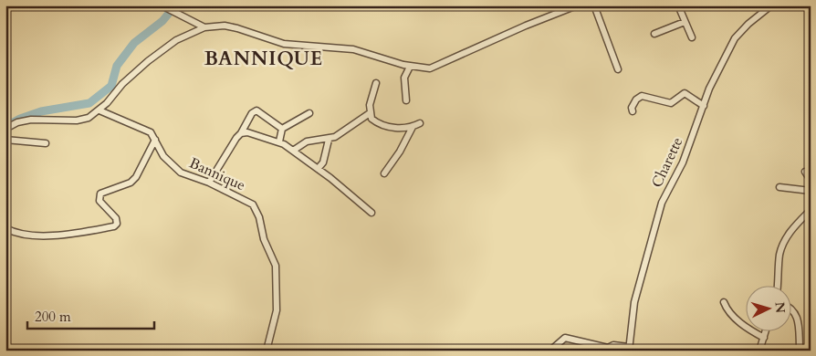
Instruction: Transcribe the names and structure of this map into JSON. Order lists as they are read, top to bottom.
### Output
{
  "streets": {
    "street": ["Charette", "Bannique"]
  },
  "districts": ["BANNIQUE"],
  "scale_bar": "200 m",
  "north": "right"
}
